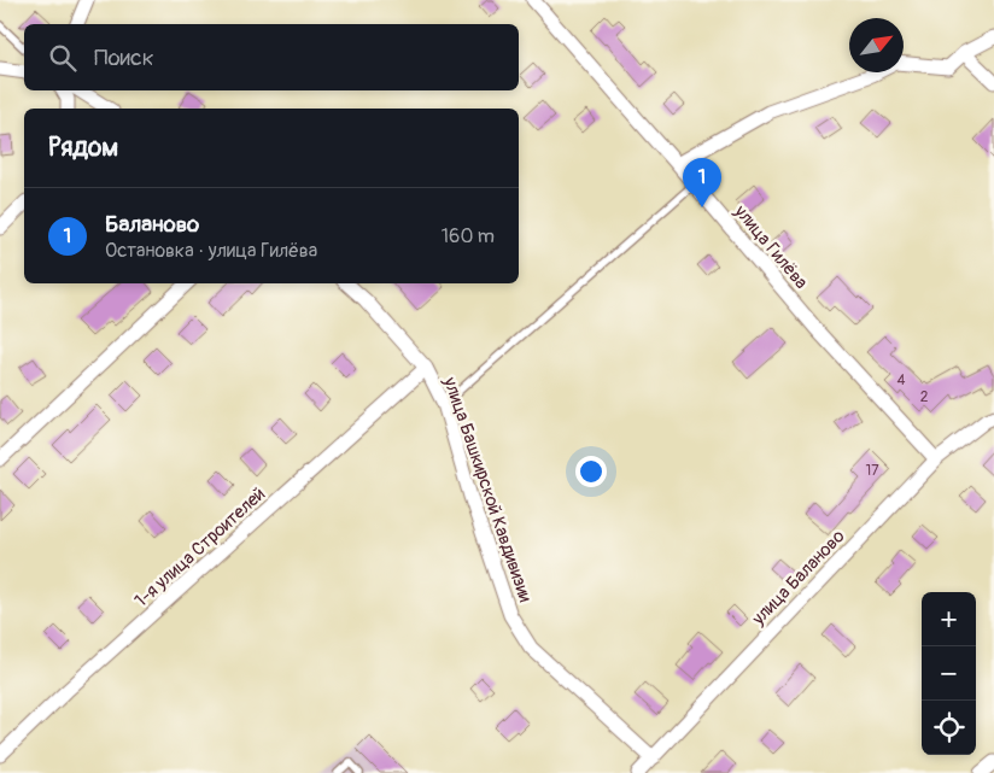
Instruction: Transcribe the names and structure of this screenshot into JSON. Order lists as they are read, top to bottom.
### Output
{
  "streets": {
    "street": [
      "улица Гилёва",
      "улица Башкирской Кавдивизии",
      "1-я улица Строителей",
      "улица Баланово"
    ]
  },
  "crossings": [
    ["улица Гилёва", "улица Баланово"],
    ["улица Башкирской Кавдивизии", "1-я улица Строителей"],
    ["улица Башкирской Кавдивизии", "улица Баланово"]
  ],
  "house_numbers": ["4", "2", "17"],
  "north": "top right",
  "page": {
    "search": "Поиск",
    "heading": "Рядом",
    "pins": "1",
    "list": [
      {
        "mark": "1",
        "name": "Баланово",
        "note": "Остановка · улица Гилёва",
        "value": "160 m"
      }
    ],
    "map_buttons": ["+", "−"]
  }
}
